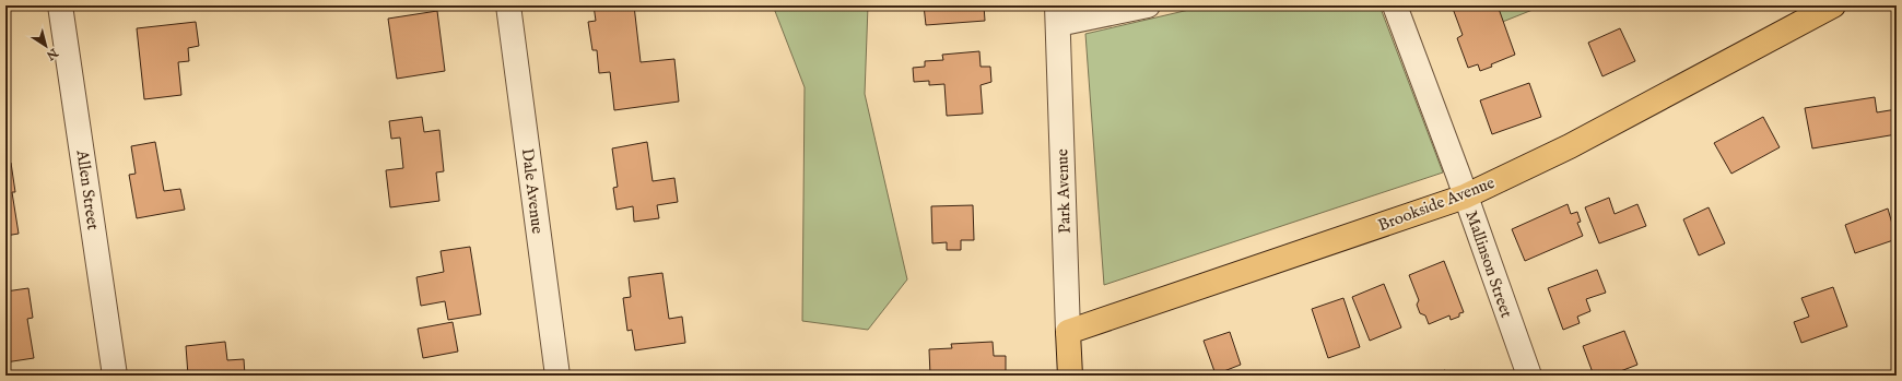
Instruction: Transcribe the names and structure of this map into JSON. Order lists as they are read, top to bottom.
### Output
{
  "streets": {
    "main road": ["Park Avenue", "Brookside Avenue"],
    "street": ["Allen Street", "Dale Avenue", "Mallinson Street"]
  },
  "crossings": [
    ["Park Avenue", "Brookside Avenue"],
    ["Brookside Avenue", "Mallinson Street"]
  ],
  "north": "bottom right"
}
